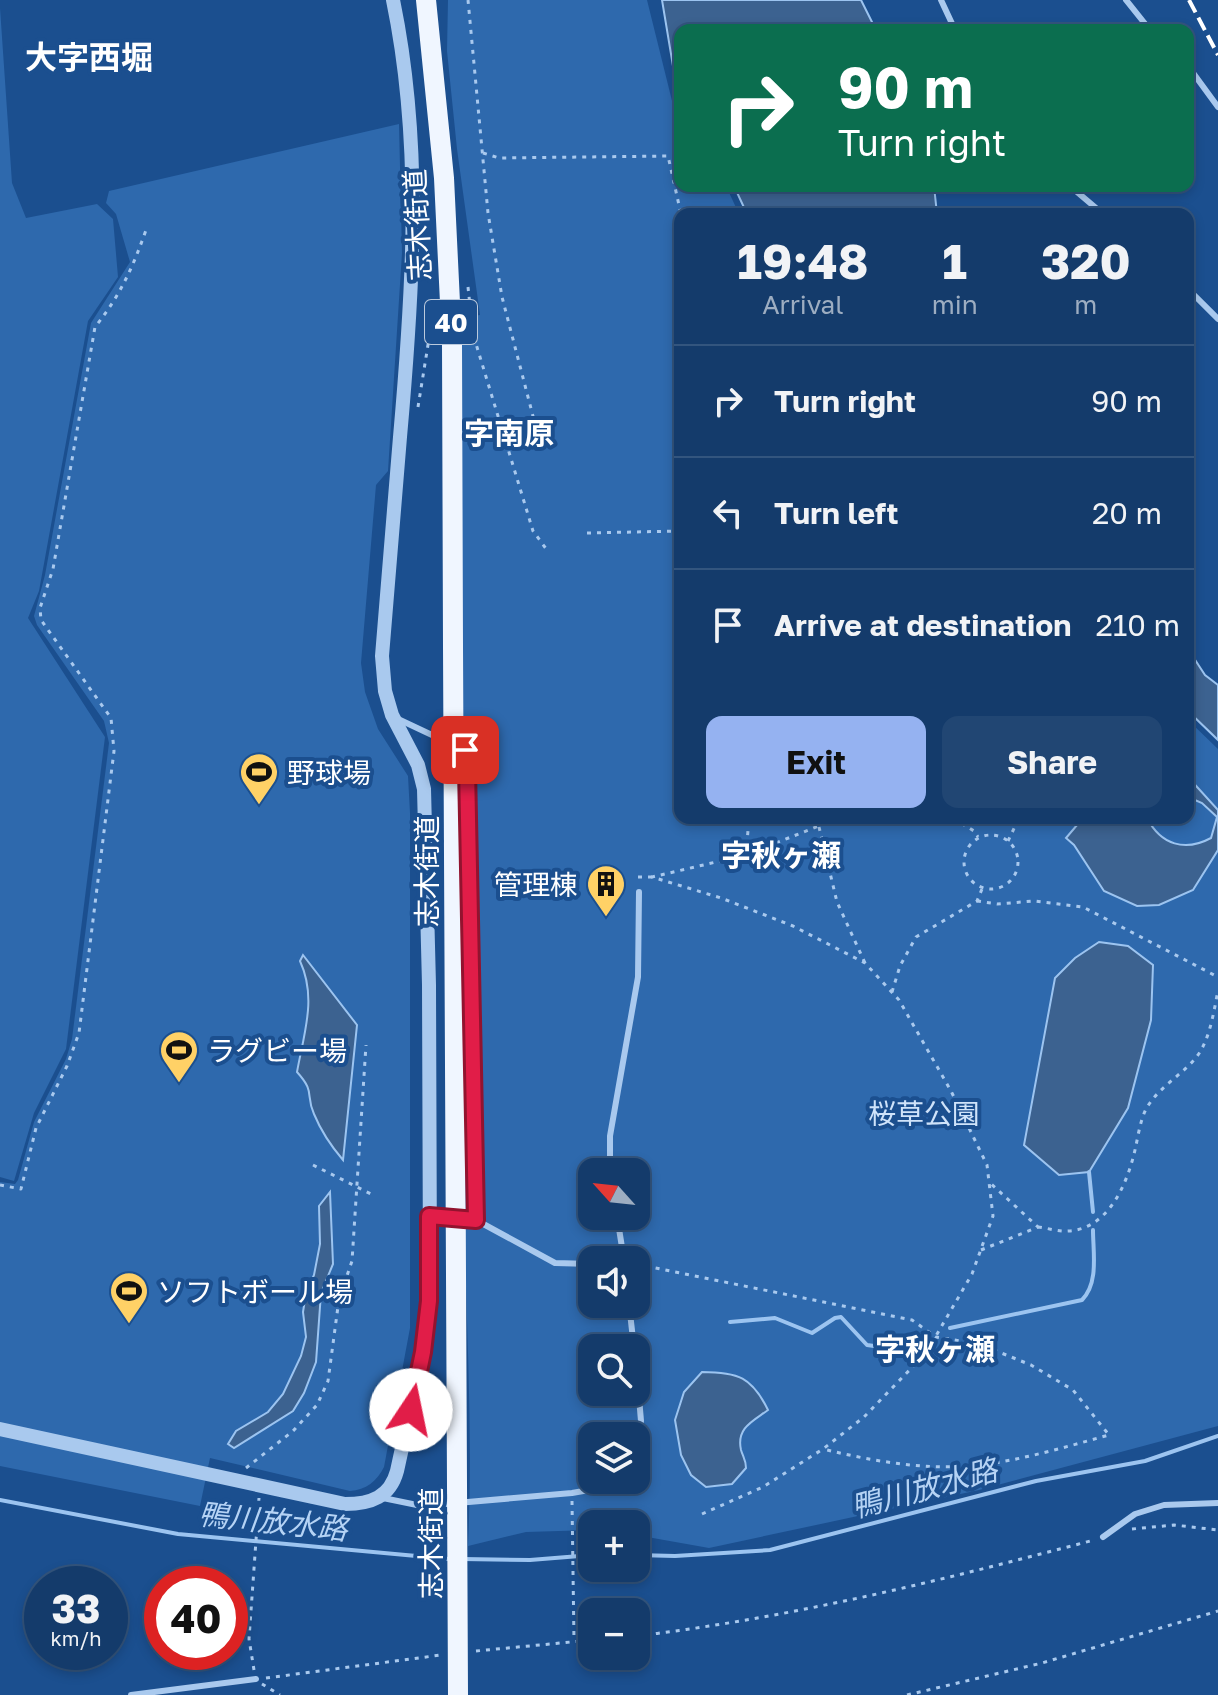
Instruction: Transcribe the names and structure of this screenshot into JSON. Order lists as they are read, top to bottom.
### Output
{
  "streets": {
    "main road": ["志木街道", "40"]
  },
  "districts": [
    "大字西堀",
    "字南原",
    "字秋ヶ瀬",
    "字秋ヶ瀬"
  ],
  "water": ["鴨川放水路"],
  "parks": ["桜草公園"],
  "places": {
    "sports": ["野球場", "ラグビー場", "ソフトボール場"],
    "building": ["管理棟"]
  },
  "north": "top left",
  "page": {
    "turn": ["90 m", "Turn right"],
    "eta": [
      "19:48",
      "Arrival",
      "1",
      "min",
      "320",
      "m"
    ],
    "list": [
      {
        "name": "Turn right",
        "value": "90 m"
      },
      {
        "name": "Turn left",
        "value": "20 m"
      },
      {
        "name": "Arrive at destination",
        "value": "210 m"
      }
    ],
    "buttons": ["Exit", "Share"],
    "map_buttons": ["+", "−"],
    "speed": "33 km/h",
    "limit": "40"
  }
}
